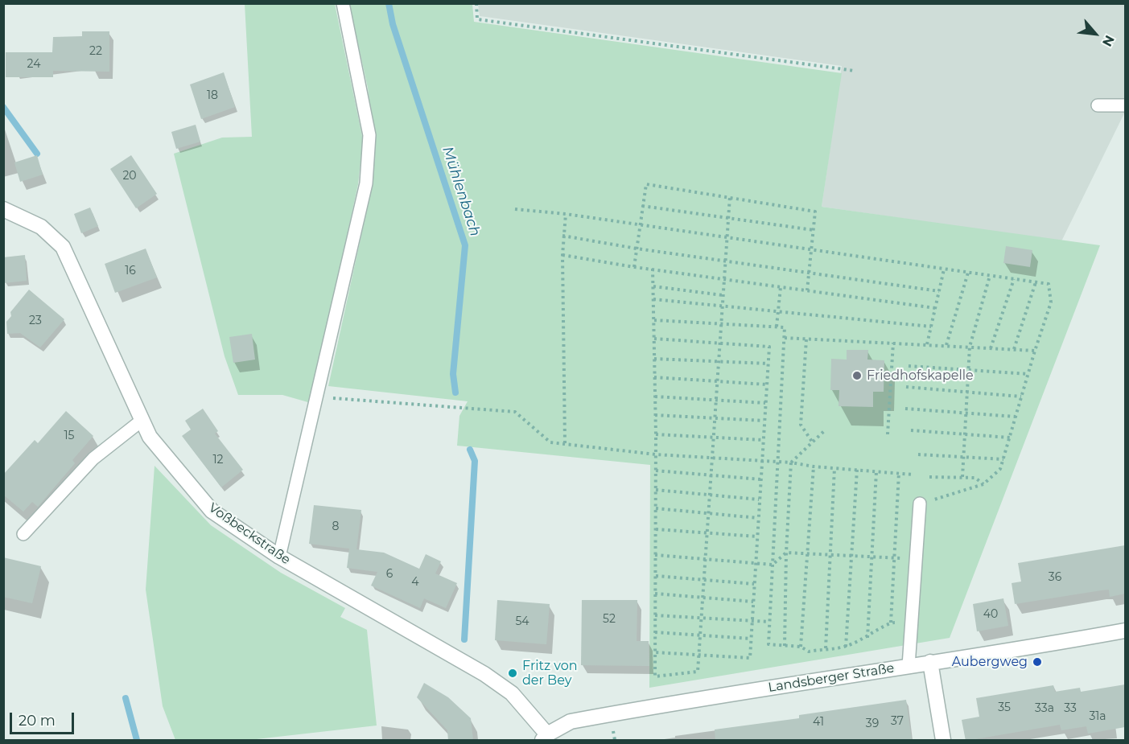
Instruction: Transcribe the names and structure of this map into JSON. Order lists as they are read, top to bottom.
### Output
{
  "streets": {
    "street": ["Voßbeckstraße", "Landsberger Straße"]
  },
  "crossings": [
    ["Voßbeckstraße", "Landsberger Straße"]
  ],
  "water": ["Mühlenbach"],
  "places": ["Friedhofskapelle", "Aubergweg", "Fritz von der Bey"],
  "house_numbers": [
    "22",
    "24",
    "18",
    "20",
    "16",
    "23",
    "15",
    "12",
    "8",
    "6",
    "36",
    "4",
    "40",
    "52",
    "54",
    "35",
    "33a",
    "33",
    "31a",
    "37",
    "41",
    "39"
  ],
  "scale_bar": "20 m",
  "north": "bottom right"
}
